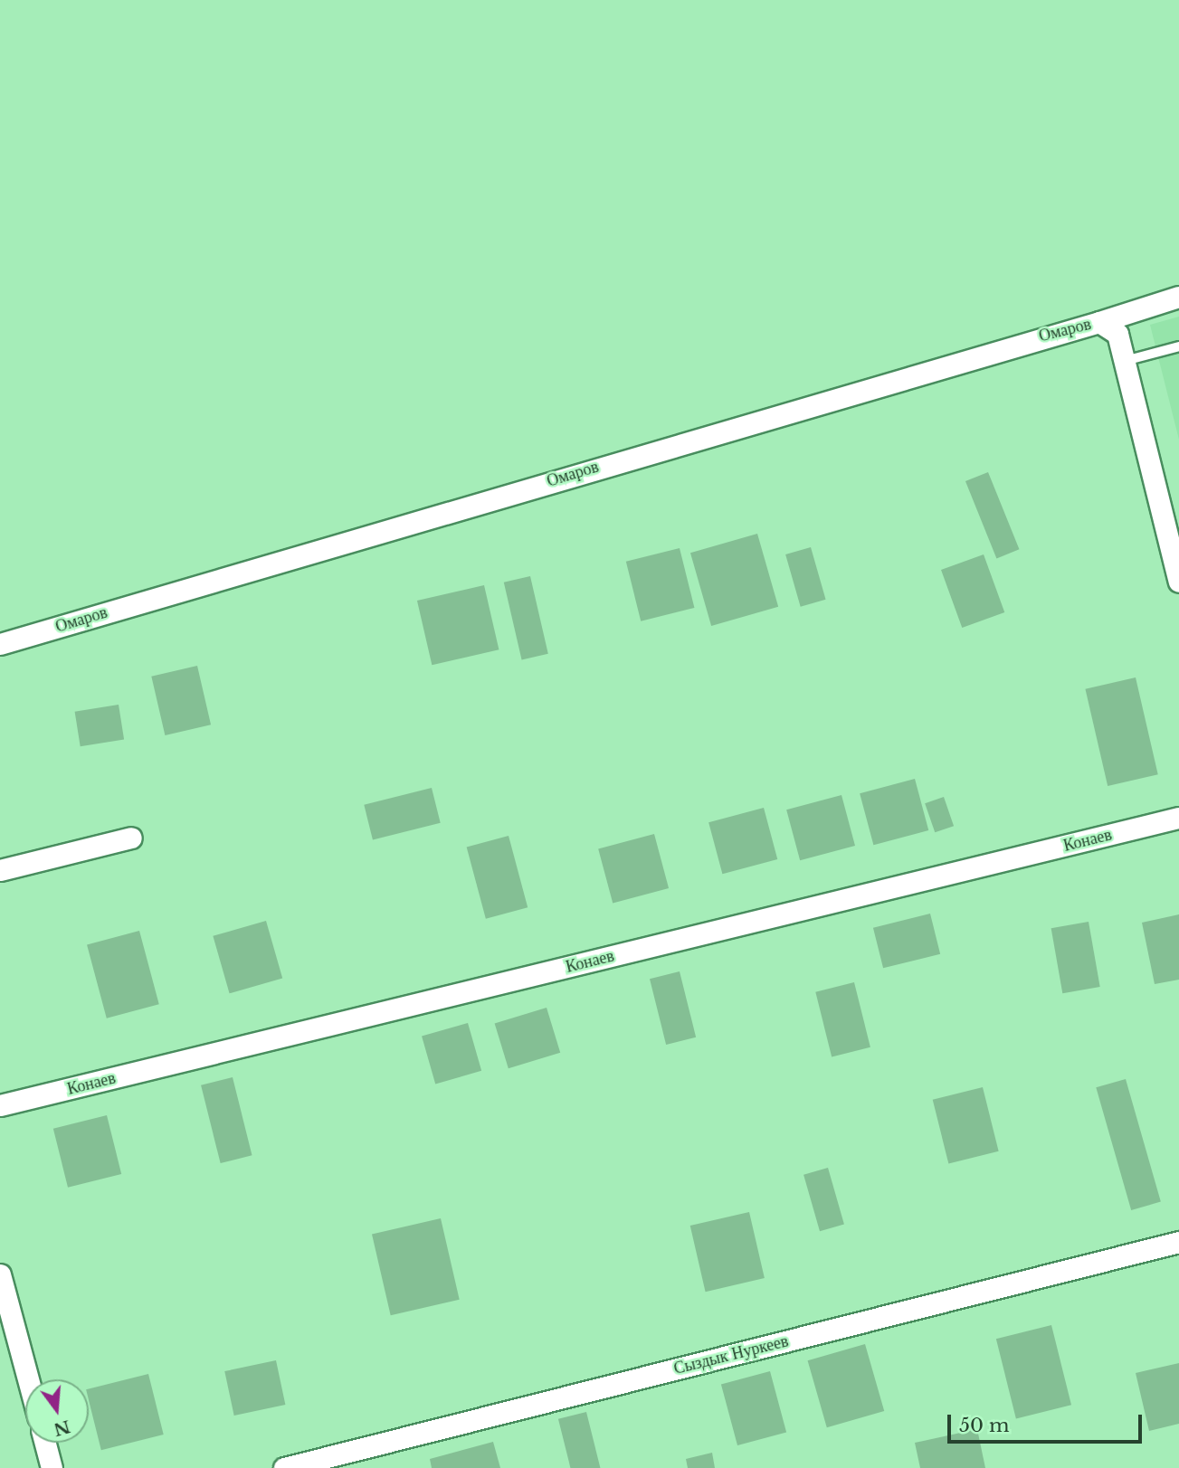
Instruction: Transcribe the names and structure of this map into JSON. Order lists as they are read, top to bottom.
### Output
{
  "streets": {
    "street": ["Омаров", "Конаев", "Сыздык Нуркеев"]
  },
  "scale_bar": "50 m",
  "north": "bottom"
}
